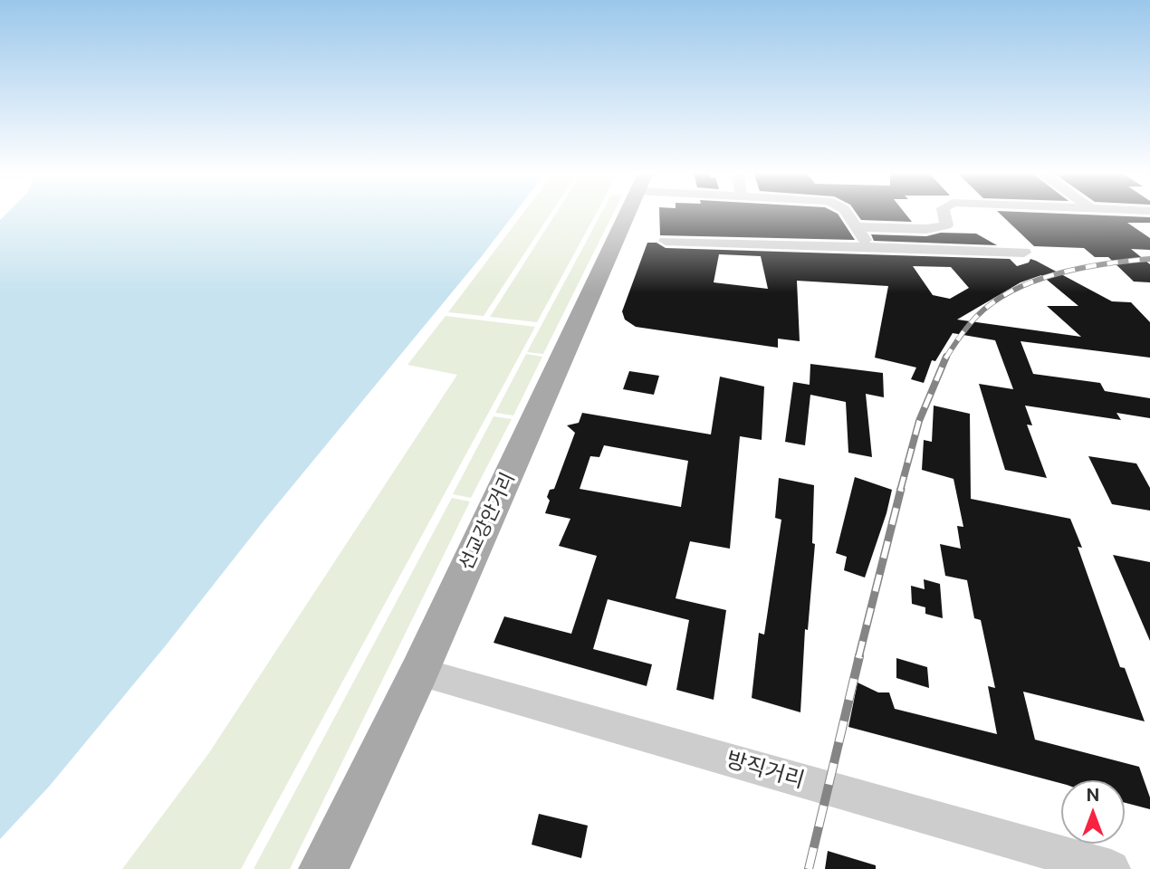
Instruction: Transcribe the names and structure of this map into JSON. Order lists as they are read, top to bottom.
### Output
{
  "streets": {
    "main road": ["선교강안거리"],
    "street": ["방직거리"]
  },
  "crossings": [
    ["선교강안거리", "방직거리"]
  ],
  "north": "top"
}
